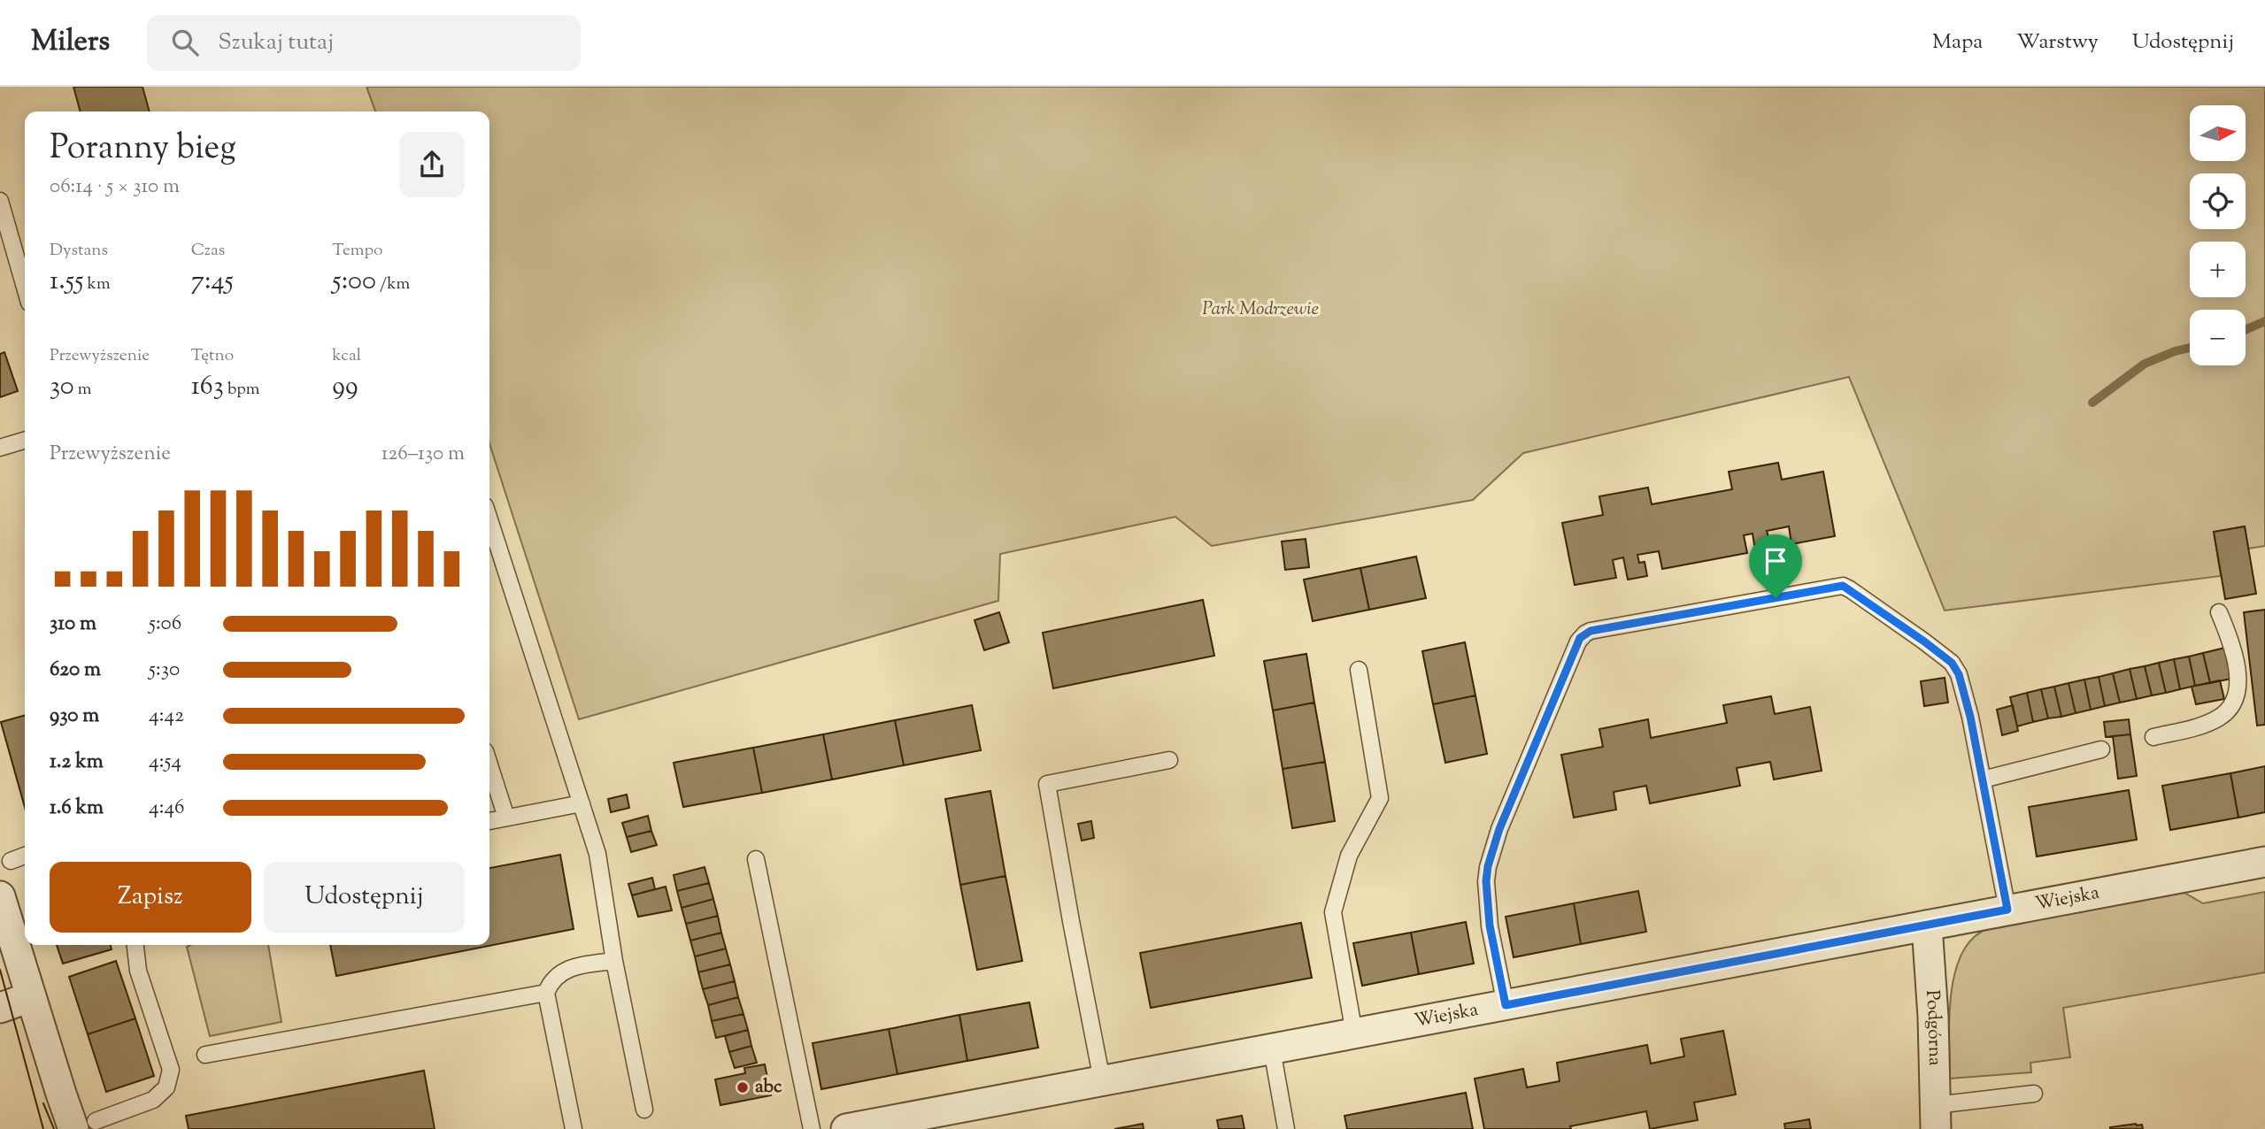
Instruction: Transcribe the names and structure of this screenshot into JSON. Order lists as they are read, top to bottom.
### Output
{
  "streets": {
    "street": ["Wiejska", "Podgórna"]
  },
  "crossings": [
    ["Wiejska", "Podgórna"]
  ],
  "parks": ["Park Modrzewie"],
  "places": ["abc"],
  "north": "right",
  "page": {
    "header": "Milers",
    "search": "Szukaj tutaj",
    "nav": ["Mapa", "Warstwy", "Udostępnij"],
    "map_buttons": ["+", "−"],
    "heading": ["Poranny bieg", "06:14 · 5 × 310 m"],
    "stats": [
      ["Dystans", "1.55 km"],
      ["Czas", "7:45"],
      ["Tempo", "5:00 /km"],
      ["Przewyższenie", "30 m"],
      ["Tętno", "163 bpm"],
      ["kcal", "99"]
    ],
    "chart": ["Przewyższenie", "126–130 m"],
    "list": [
      {
        "name": "310 m",
        "note": "5:06"
      },
      {
        "name": "620 m",
        "note": "5:30"
      },
      {
        "name": "930 m",
        "note": "4:42"
      },
      {
        "name": "1.2 km",
        "note": "4:54"
      },
      {
        "name": "1.6 km",
        "note": "4:46"
      }
    ],
    "buttons": ["Zapisz", "Udostępnij"]
  }
}
